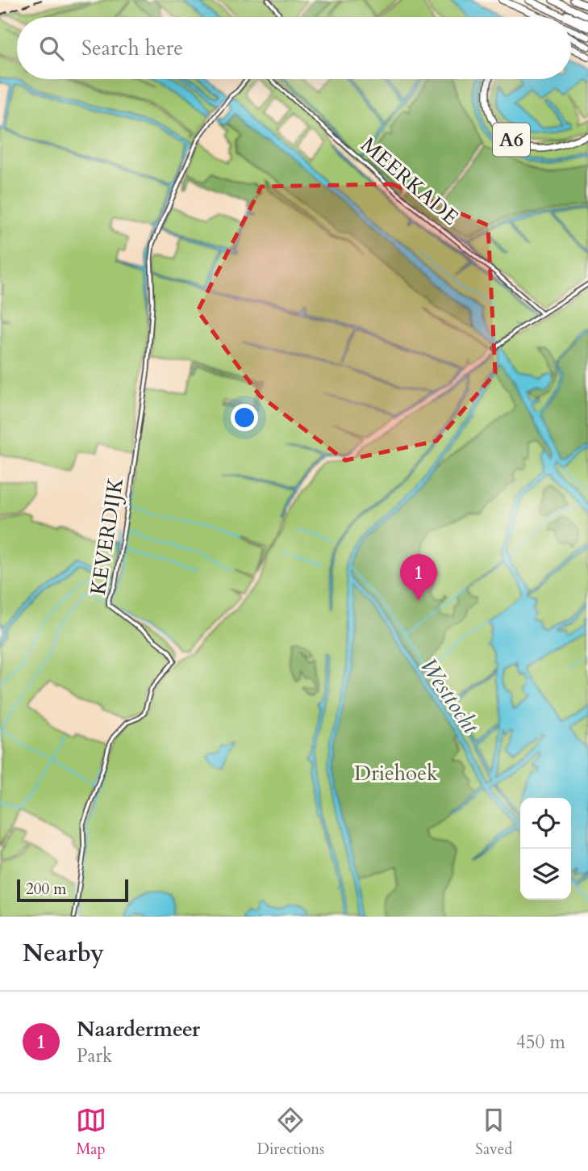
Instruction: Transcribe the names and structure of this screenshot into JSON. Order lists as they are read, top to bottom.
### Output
{
  "streets": {
    "highway": ["A6"],
    "street": ["MEERKADE", "KEVERDIJK"]
  },
  "water": ["Westtocht"],
  "parks": ["Driehoek"],
  "scale_bar": "200 m",
  "page": {
    "search": "Search here",
    "pins": "1",
    "scale": "200 m",
    "heading": "Nearby",
    "list": [
      {
        "mark": "1",
        "name": "Naardermeer",
        "note": "Park",
        "value": "450 m"
      }
    ],
    "nav": ["Map", "Directions", "Saved"]
  }
}
